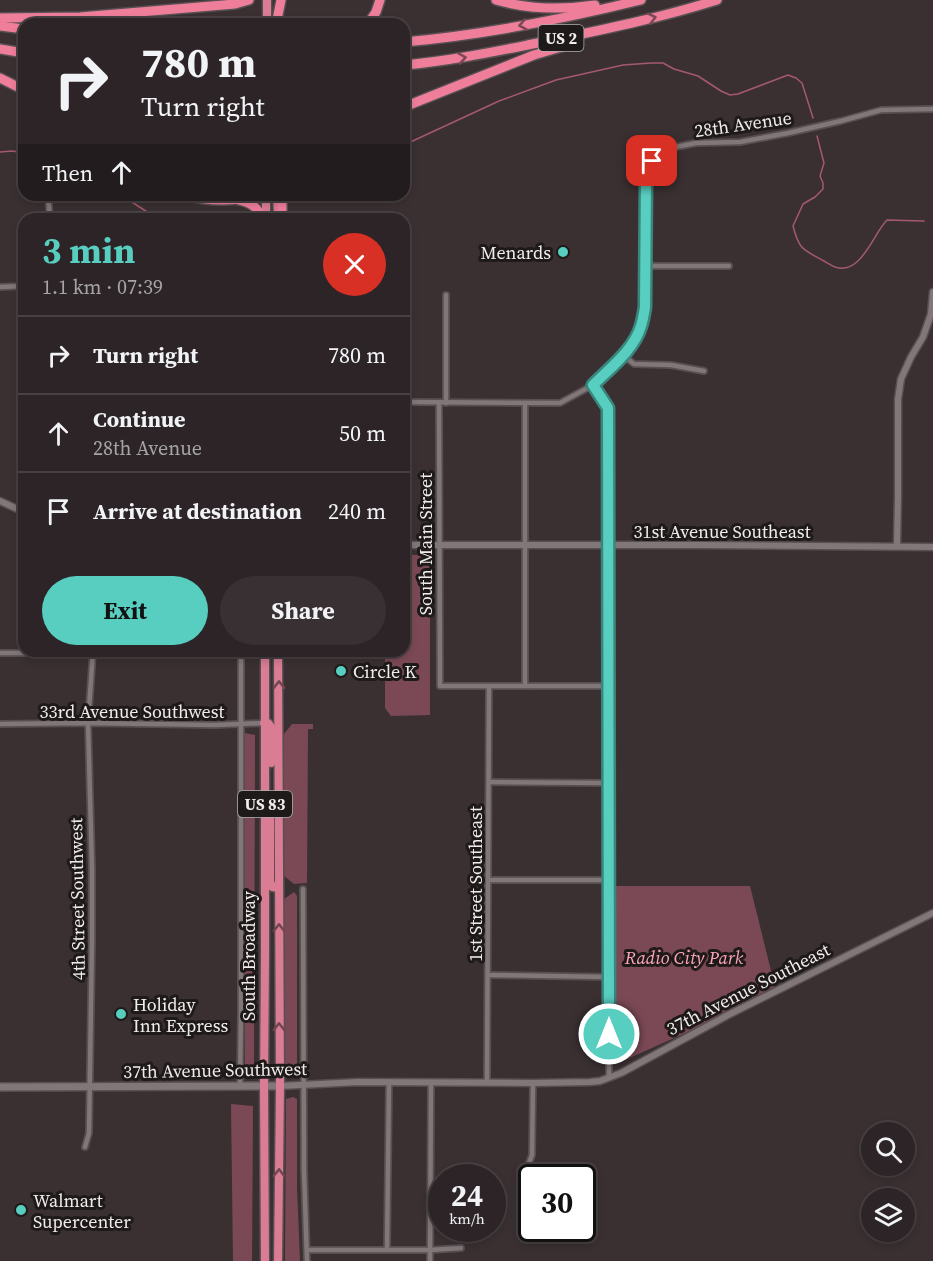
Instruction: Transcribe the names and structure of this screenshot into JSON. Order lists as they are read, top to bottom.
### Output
{
  "streets": {
    "highway": ["US 2", "US 83", "South Broadway"],
    "main road": ["37th Avenue Southwest"],
    "street": [
      "28th Avenue",
      "31st Avenue Southeast",
      "South Main Street",
      "33rd Avenue Southwest",
      "1st Street Southeast",
      "4th Street Southwest",
      "37th Avenue Southeast"
    ]
  },
  "crossings": [
    ["28th Avenue", "South Main Street"],
    ["31st Avenue Southeast", "South Main Street"],
    ["South Main Street", "1st Street Southeast"],
    ["33rd Avenue Southwest", "4th Street Southwest"],
    ["33rd Avenue Southwest", "South Broadway"],
    ["1st Street Southeast", "37th Avenue Southeast"],
    ["4th Street Southwest", "37th Avenue Southwest"],
    ["South Broadway", "37th Avenue Southwest"],
    ["37th Avenue Southeast", "37th Avenue Southwest"]
  ],
  "parks": ["Radio City Park"],
  "places": [
    "Menards",
    "Circle K",
    "Holiday Inn Express",
    "Walmart Supercenter"
  ],
  "page": {
    "turn": ["780 m", "Turn right"],
    "then": "Then",
    "heading": ["3 min", "1.1 km · 07:39"],
    "list": [
      {
        "name": "Turn right",
        "value": "780 m"
      },
      {
        "name": "Continue",
        "note": "28th Avenue",
        "value": "50 m"
      },
      {
        "name": "Arrive at destination",
        "value": "240 m"
      }
    ],
    "buttons": ["Exit", "Share"],
    "speed": "24 km/h",
    "limit": "30"
  }
}
